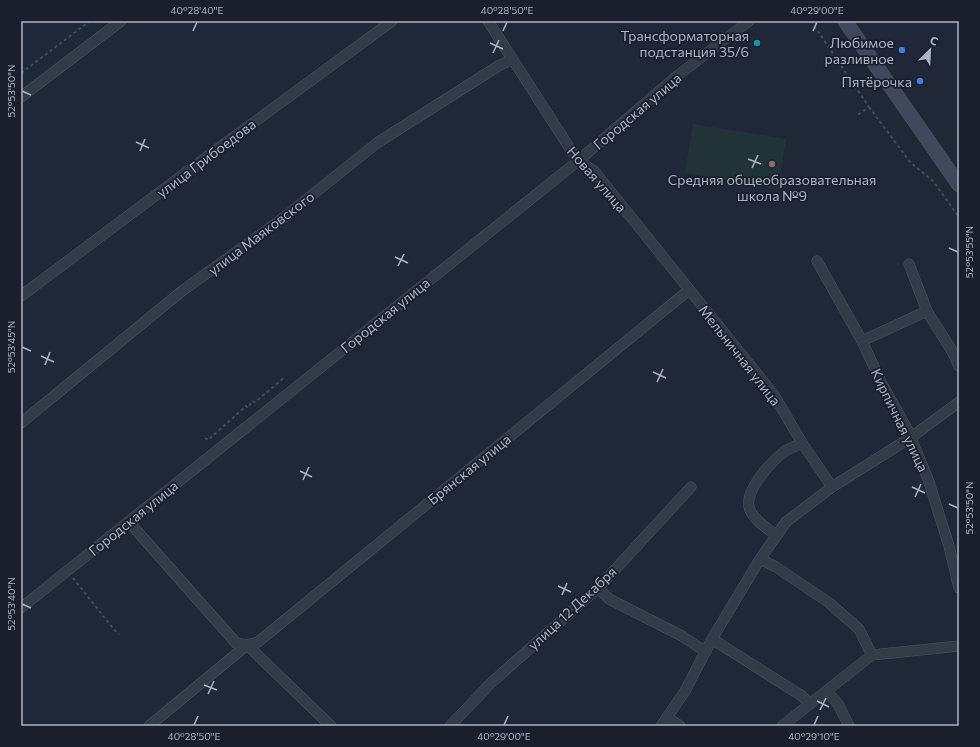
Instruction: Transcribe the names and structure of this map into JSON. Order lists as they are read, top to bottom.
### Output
{
  "streets": {
    "street": [
      "Городская улица",
      "улица Грибоедова",
      "Новая улица",
      "улица Маяковского",
      "Мельничная улица",
      "Кирпичная улица",
      "Брянская улица",
      "улица 12 Декабря"
    ]
  },
  "crossings": [
    ["Городская улица", "Новая улица"],
    ["Новая улица", "улица Маяковского"],
    ["Новая улица", "Мельничная улица"],
    ["Новая улица", "Брянская улица"],
    ["Мельничная улица", "Брянская улица"]
  ],
  "places": [
    "Трансформаторная подстанция 35/6",
    "Любимое разливное",
    "Пятёрочка",
    "Средняя общеобразовательная школа №9"
  ],
  "north": "top right",
  "coordinates": [
    "40°28'40\"E",
    "40°28'50\"E",
    "40°29'00\"E",
    "52°53'50\"N",
    "52°53'55\"N",
    "52°53'45\"N",
    "52°53'40\"N",
    "40°29'10\"E"
  ]
}
